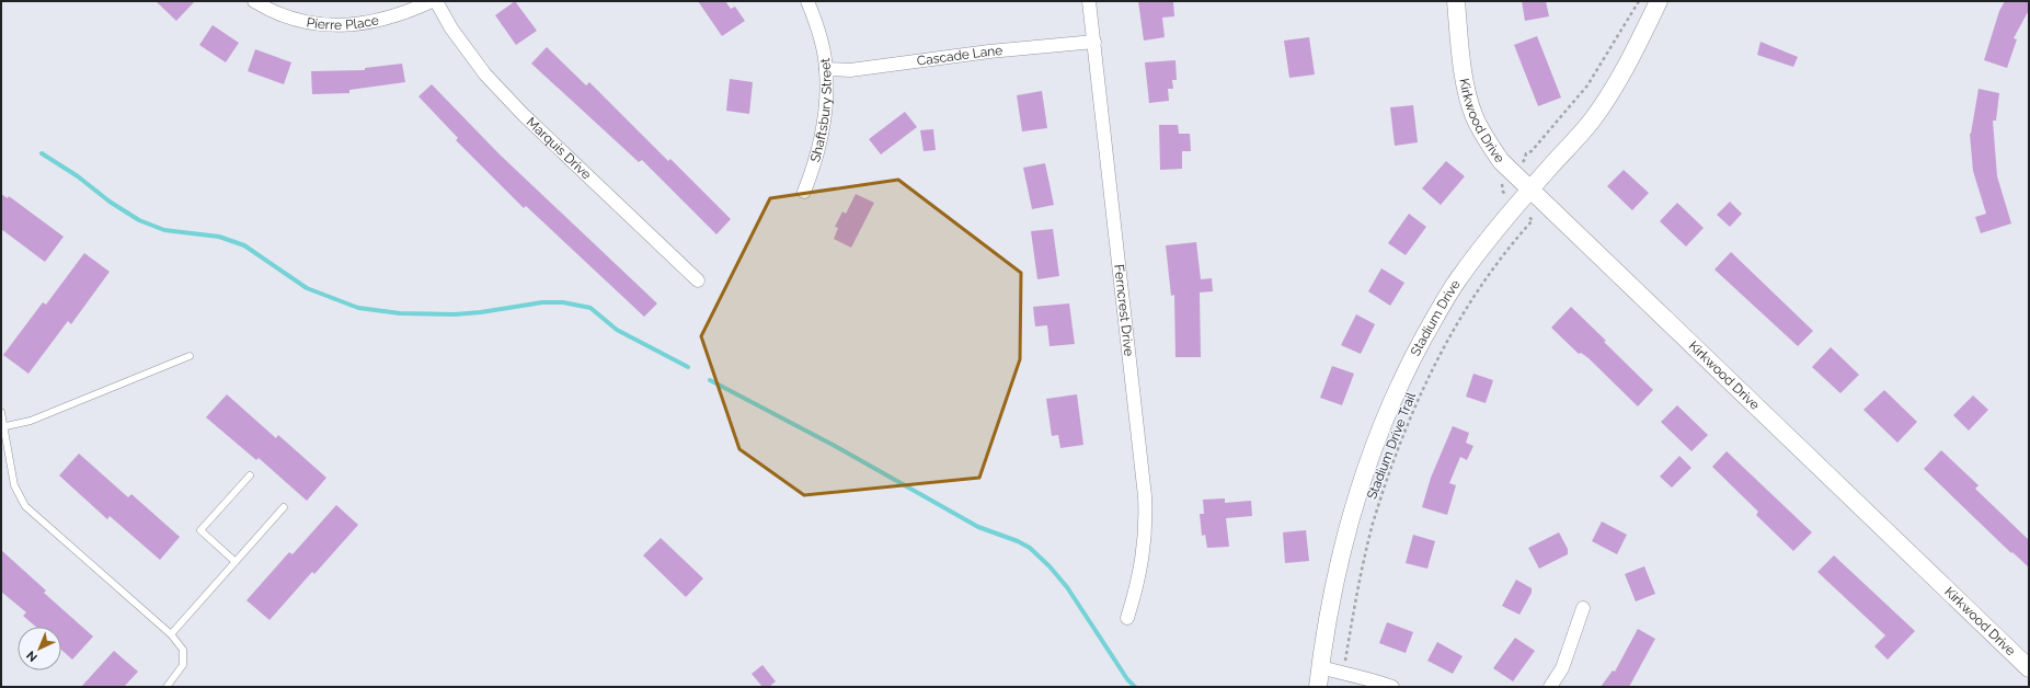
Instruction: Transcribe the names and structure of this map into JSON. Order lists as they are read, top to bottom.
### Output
{
  "streets": {
    "street": [
      "Pierre Place",
      "Cascade Lane",
      "Shaftsbury Street",
      "Kirkwood Drive",
      "Marquis Drive",
      "Ferncrest Drive",
      "Stadium Drive"
    ],
    "path": ["Stadium Drive Trail"]
  },
  "crossings": [
    ["Cascade Lane", "Shaftsbury Street"],
    ["Cascade Lane", "Ferncrest Drive"],
    ["Kirkwood Drive", "Stadium Drive"],
    ["Kirkwood Drive", "Stadium Drive Trail"],
    ["Stadium Drive", "Stadium Drive Trail"]
  ],
  "north": "bottom left"
}
